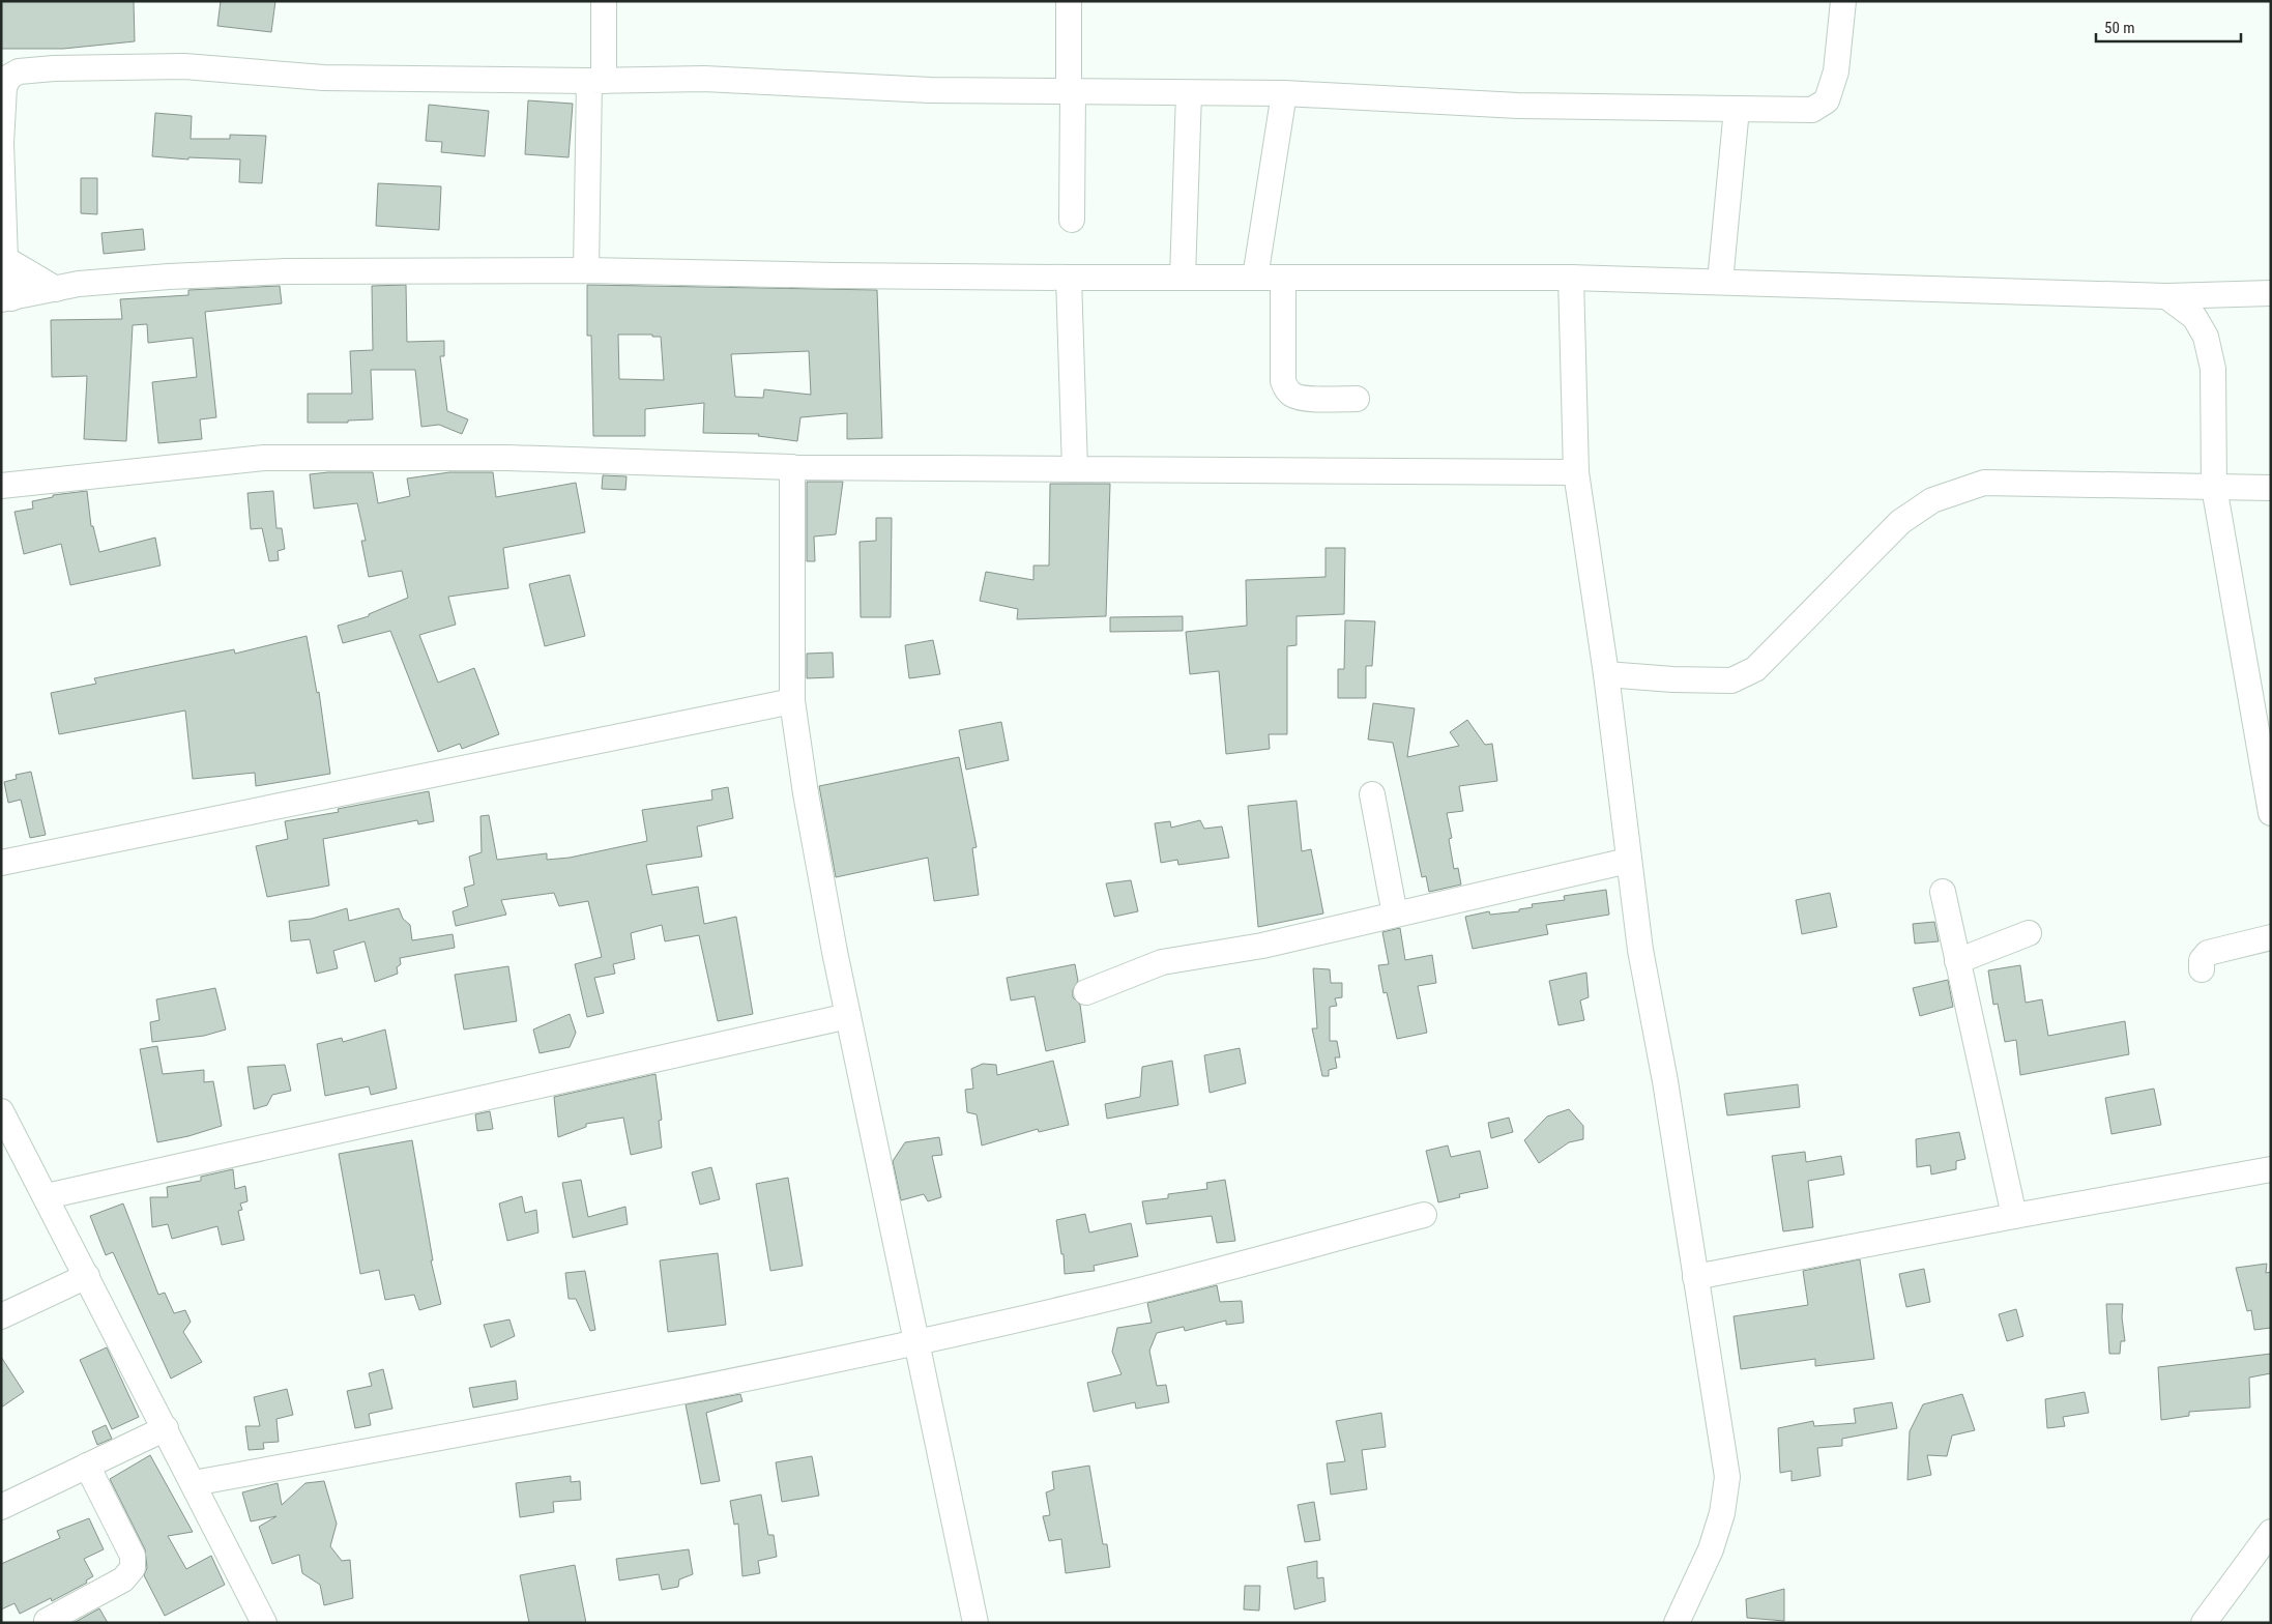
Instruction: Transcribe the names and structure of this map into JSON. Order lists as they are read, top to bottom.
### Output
{
  "scale_bar": "50 m"
}
